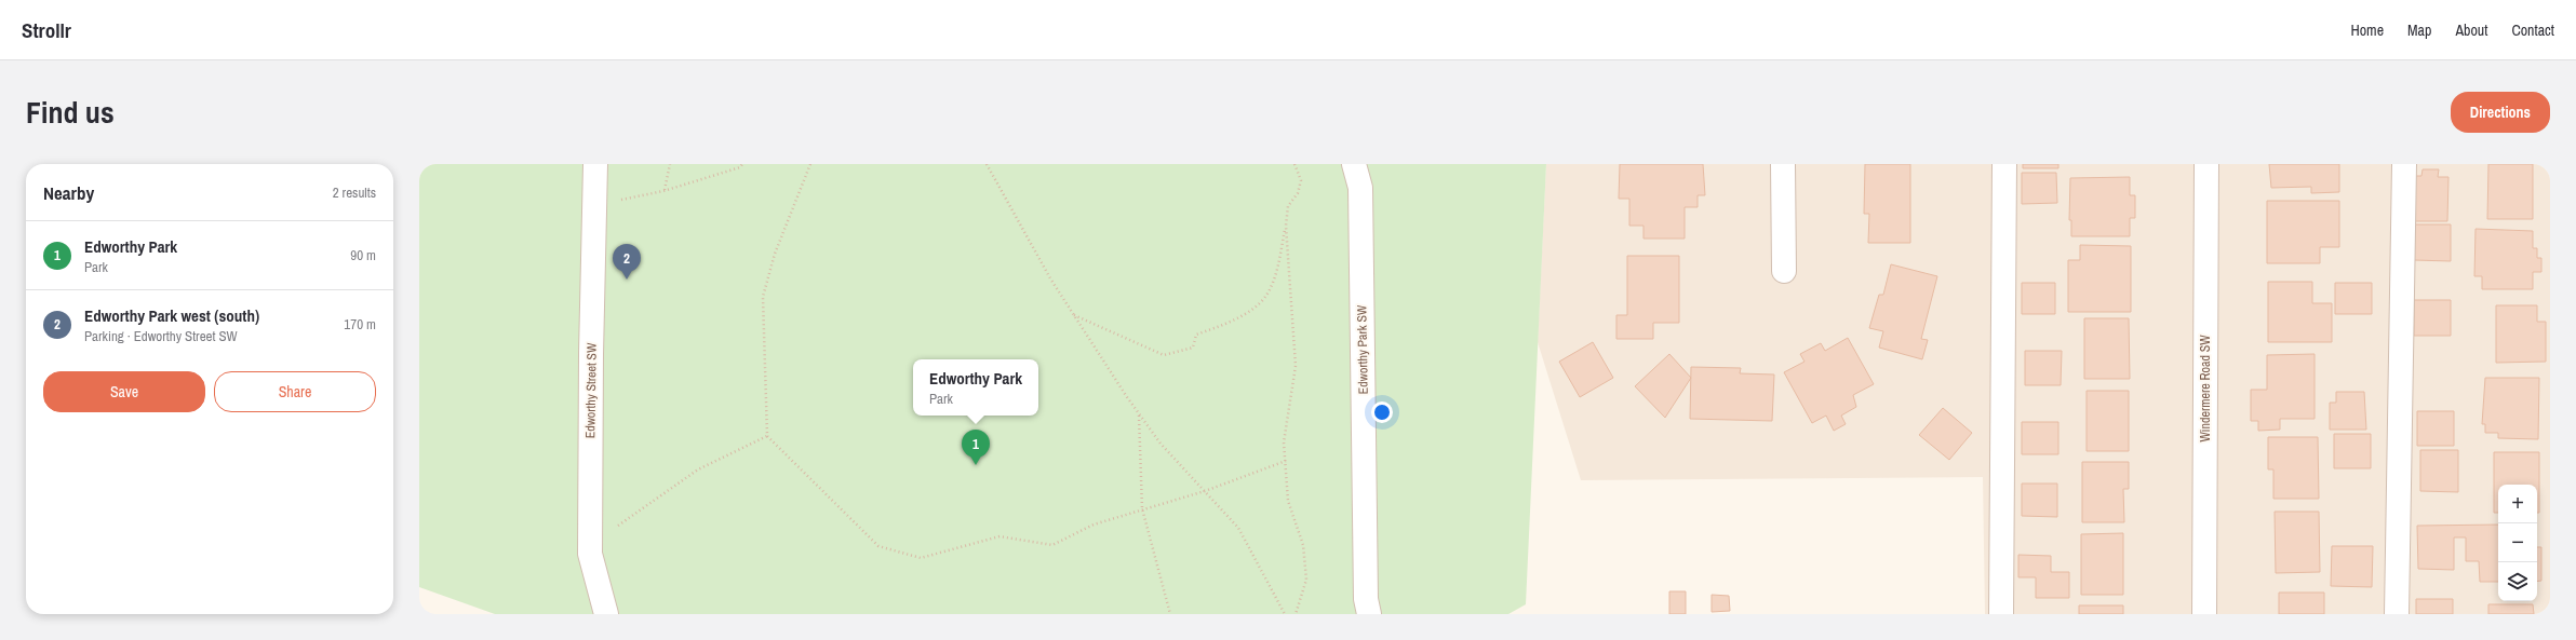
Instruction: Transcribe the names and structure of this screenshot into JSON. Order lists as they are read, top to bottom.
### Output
{
  "streets": {
    "street": ["Edworthy Park SW", "Windermere Road SW", "Edworthy Street SW"]
  },
  "page": {
    "header": "Strollr",
    "nav": [
      "Home",
      "Map",
      "About",
      "Contact"
    ],
    "title": "Find us",
    "buttons": [
      "Directions",
      ["Save", "Share"]
    ],
    "heading": ["Nearby", "2 results"],
    "list": [
      {
        "mark": "1",
        "name": "Edworthy Park",
        "note": "Park",
        "value": "90 m"
      },
      {
        "mark": "2",
        "name": "Edworthy Park west (south)",
        "note": "Parking · Edworthy Street SW",
        "value": "170 m"
      }
    ],
    "pins": ["2", "1"],
    "popup": ["Edworthy Park", "Park"],
    "map_buttons": ["+", "−"]
  }
}
